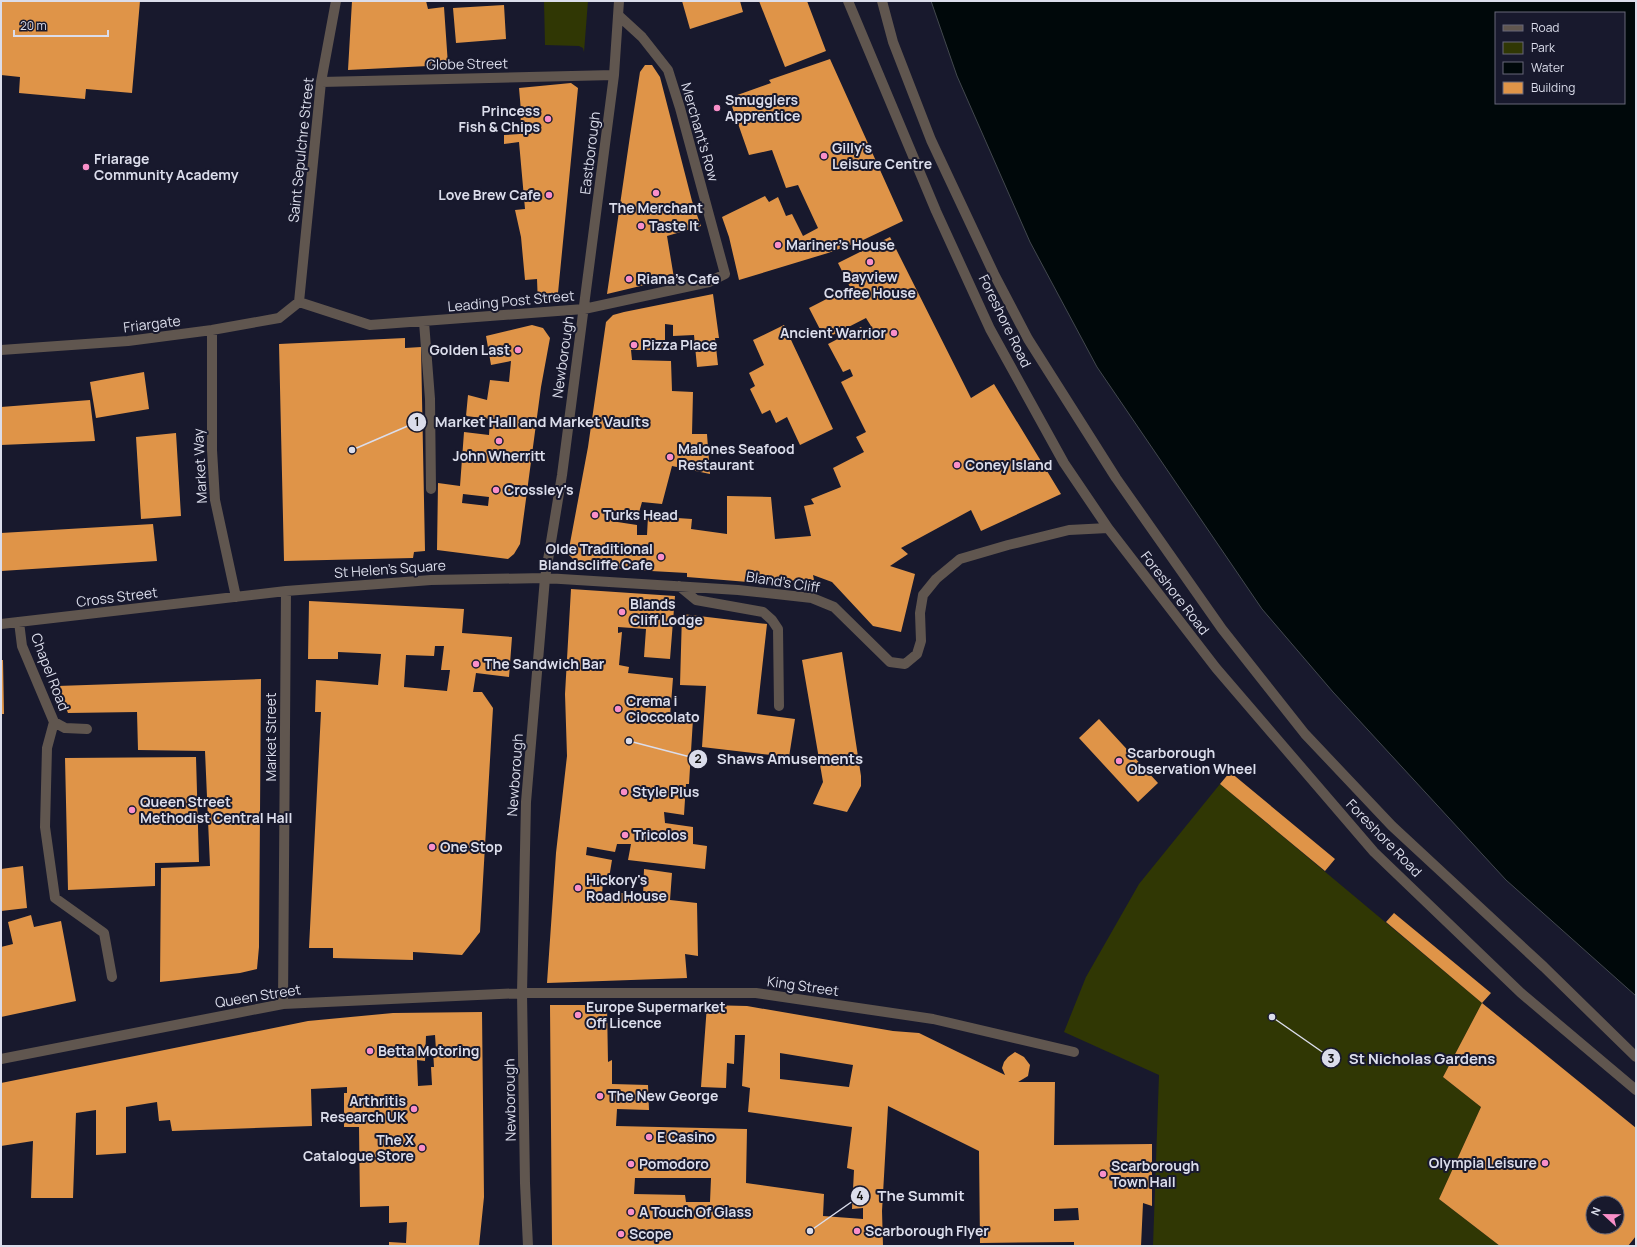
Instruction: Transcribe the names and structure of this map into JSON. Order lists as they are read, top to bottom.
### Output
{
  "streets": {
    "street": [
      "Globe Street",
      "Merchant's Row",
      "Saint Sepulchre Street",
      "Eastborough",
      "Leading Post Street",
      "Foreshore Road",
      "Friargate",
      "Newborough",
      "Market Way",
      "St Helen's Square",
      "Bland's Cliff",
      "Cross Street",
      "Chapel Road",
      "Market Street",
      "King Street",
      "Queen Street"
    ]
  },
  "crossings": [
    ["Globe Street", "Saint Sepulchre Street"],
    ["Globe Street", "Eastborough"],
    ["Merchant's Row", "Eastborough"],
    ["Merchant's Row", "Leading Post Street"],
    ["Saint Sepulchre Street", "Leading Post Street"],
    ["Saint Sepulchre Street", "Friargate"],
    ["Eastborough", "Leading Post Street"],
    ["Eastborough", "Newborough"],
    ["Leading Post Street", "Friargate"],
    ["Leading Post Street", "Newborough"],
    ["Foreshore Road", "Bland's Cliff"],
    ["Friargate", "Market Way"],
    ["Newborough", "St Helen's Square"],
    ["Newborough", "Bland's Cliff"],
    ["Newborough", "King Street"],
    ["Newborough", "Queen Street"],
    ["Market Way", "St Helen's Square"],
    ["Market Way", "Cross Street"],
    ["St Helen's Square", "Bland's Cliff"],
    ["St Helen's Square", "Cross Street"],
    ["St Helen's Square", "Market Street"],
    ["Cross Street", "Chapel Road"],
    ["Market Street", "Queen Street"],
    ["King Street", "Queen Street"]
  ],
  "places": [
    "Smugglers Apprentice",
    "Princess Fish & Chips",
    "Gilly's Leisure Centre",
    "Friarage Community Academy",
    "The Merchant",
    "Love Brew Cafe",
    "Taste It",
    "Mariner's House",
    "Bayview Coffee House",
    "Riana's Cafe",
    "Ancient Warrior",
    "Pizza Place",
    "Golden Last",
    "John Wherritt",
    "Market Hall and Market Vaults",
    "Malones Seafood Restaurant",
    "Coney Island",
    "Crossley's",
    "Turks Head",
    "Olde Traditional Blandscliffe Cafe",
    "Blands Cliff Lodge",
    "The Sandwich Bar",
    "Crema i Cioccolato",
    "Shaws Amusements",
    "Scarborough Observation Wheel",
    "Style Plus",
    "Queen Street Methodist Central Hall",
    "Tricolos",
    "One Stop",
    "Hickory's Road House",
    "Europe Supermarket Off Licence",
    "St Nicholas Gardens",
    "Betta Motoring",
    "The New George",
    "Arthritis Research UK",
    "E Casino",
    "The X Catalogue Store",
    "Olympia Leisure",
    "Pomodoro",
    "Scarborough Town Hall",
    "A Touch Of Glass",
    "The Summit",
    "Scarborough Flyer",
    "Scope"
  ],
  "legend": [
    "Road",
    "Park",
    "Water",
    "Building"
  ],
  "scale_bar": "20 m",
  "north": "left"
}
